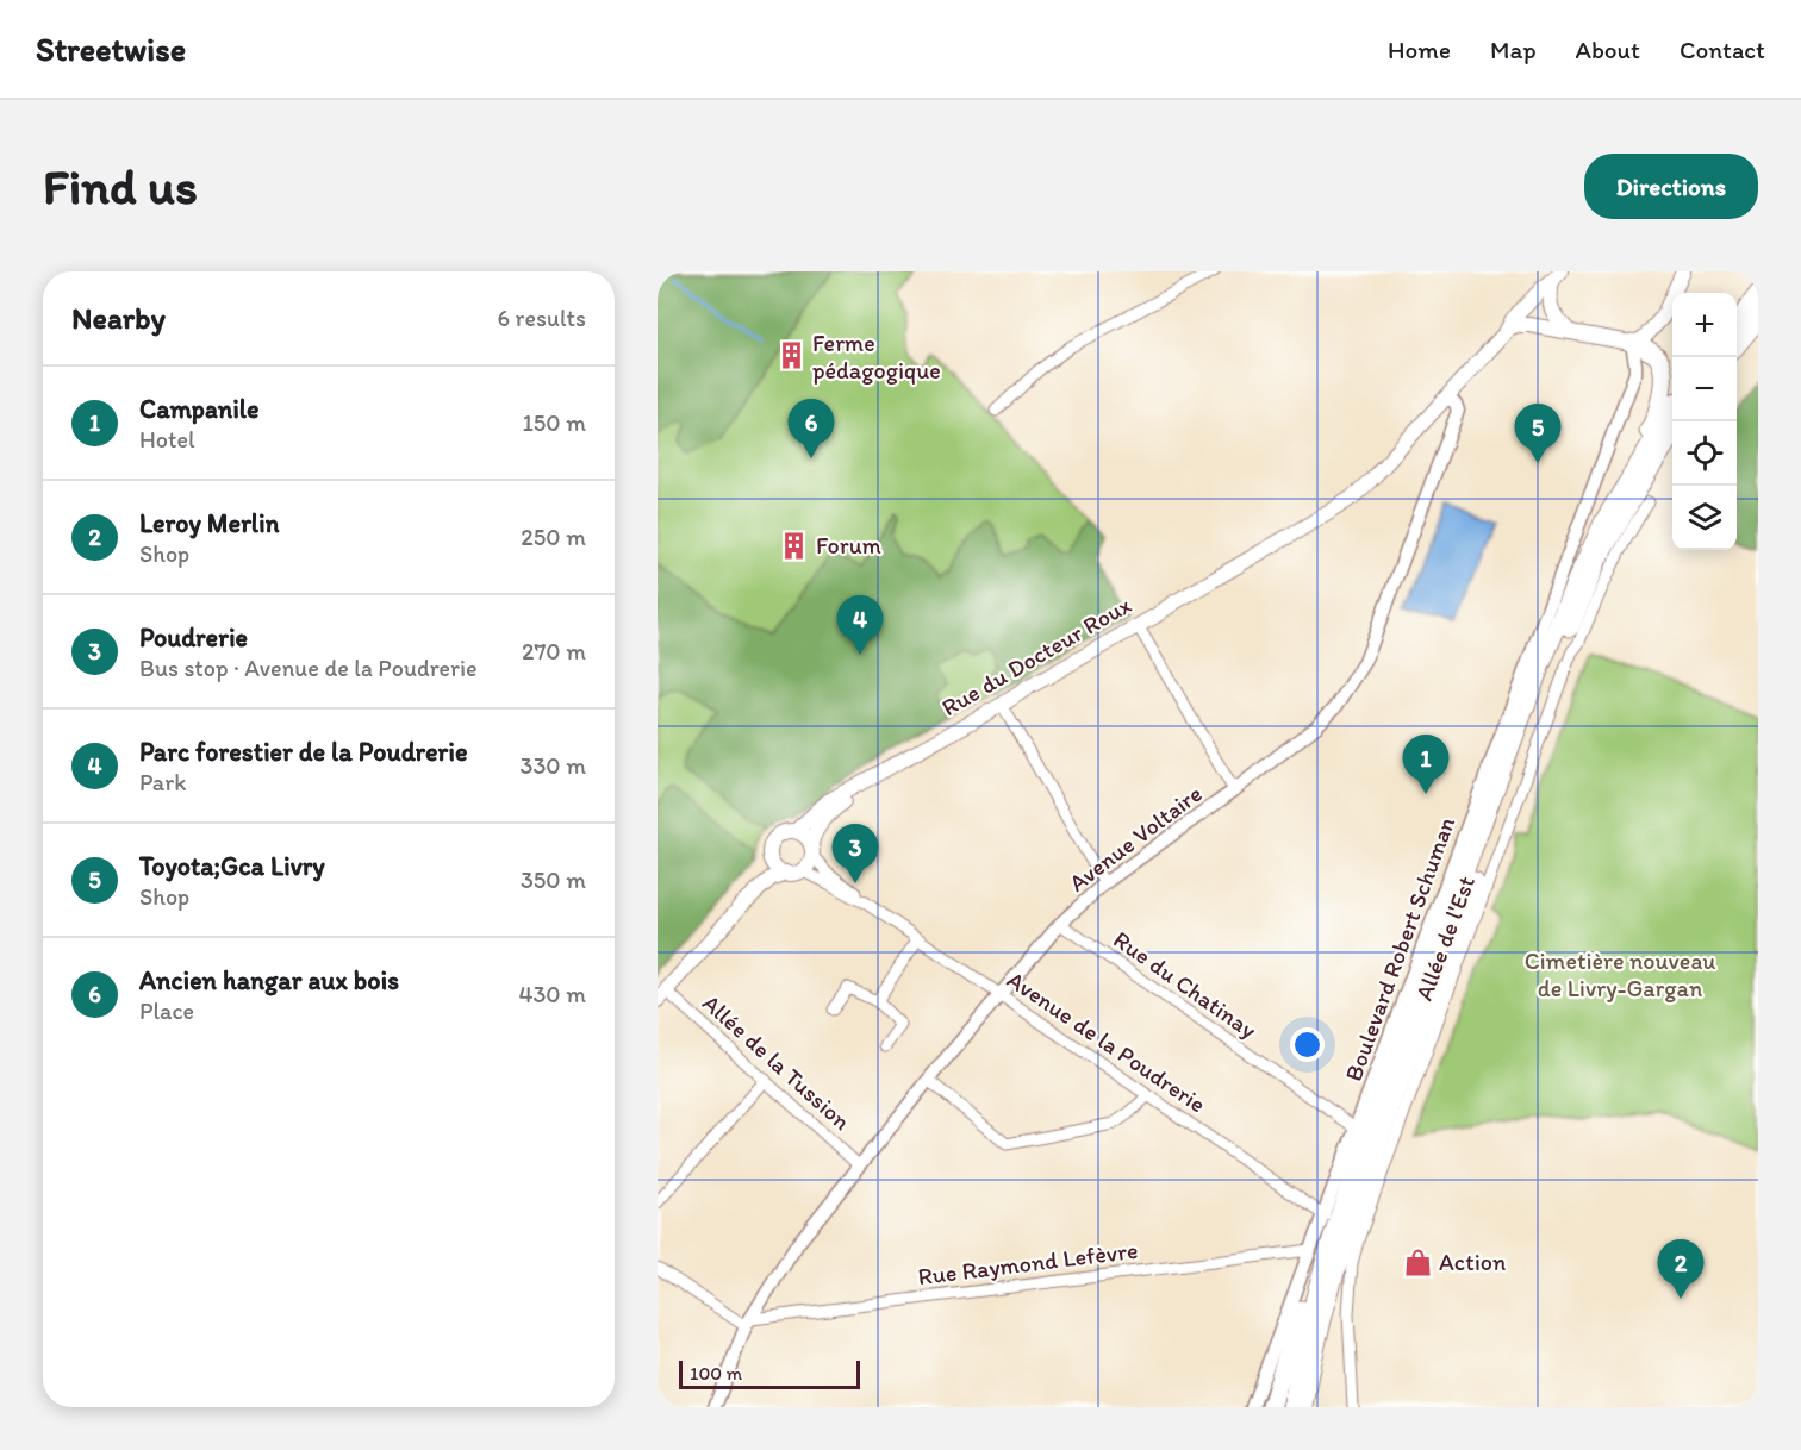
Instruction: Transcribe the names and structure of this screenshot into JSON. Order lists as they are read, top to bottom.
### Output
{
  "streets": {
    "main road": ["Rue du Docteur Roux"],
    "street": [
      "Avenue Voltaire",
      "Allée de l'Est",
      "Boulevard Robert Schuman",
      "Rue du Chatinay",
      "Avenue de la Poudrerie",
      "Allée de la Tussion",
      "Rue Raymond Lefèvre"
    ]
  },
  "crossings": [
    ["Rue du Docteur Roux", "Avenue Voltaire"],
    ["Rue du Docteur Roux", "Avenue de la Poudrerie"],
    ["Avenue Voltaire", "Rue du Chatinay"],
    ["Avenue Voltaire", "Avenue de la Poudrerie"],
    ["Avenue Voltaire", "Allée de la Tussion"],
    ["Avenue Voltaire", "Rue Raymond Lefèvre"],
    ["Boulevard Robert Schuman", "Rue du Chatinay"],
    ["Boulevard Robert Schuman", "Avenue de la Poudrerie"],
    ["Boulevard Robert Schuman", "Rue Raymond Lefèvre"]
  ],
  "parks": ["Cimetière nouveau de Livry-Gargan"],
  "places": {
    "building": ["Ferme pédagogique", "Forum"],
    "shop": ["Action"]
  },
  "scale_bar": "100 m",
  "page": {
    "header": "Streetwise",
    "nav": [
      "Home",
      "Map",
      "About",
      "Contact"
    ],
    "buttons": "Directions",
    "title": "Find us",
    "heading": ["Nearby", "6 results"],
    "map_buttons": ["+", "−"],
    "list": [
      {
        "mark": "1",
        "name": "Campanile",
        "note": "Hotel",
        "value": "150 m"
      },
      {
        "mark": "2",
        "name": "Leroy Merlin",
        "note": "Shop",
        "value": "250 m"
      },
      {
        "mark": "3",
        "name": "Poudrerie",
        "note": "Bus stop · Avenue de la Poudrerie",
        "value": "270 m"
      },
      {
        "mark": "4",
        "name": "Parc forestier de la Poudrerie",
        "note": "Park",
        "value": "330 m"
      },
      {
        "mark": "5",
        "name": "Toyota;Gca Livry",
        "note": "Shop",
        "value": "350 m"
      },
      {
        "mark": "6",
        "name": "Ancien hangar aux bois",
        "note": "Place",
        "value": "430 m"
      }
    ],
    "pins": [
      "6",
      "5",
      "4",
      "1",
      "3",
      "2"
    ],
    "scale": "100 m"
  }
}
